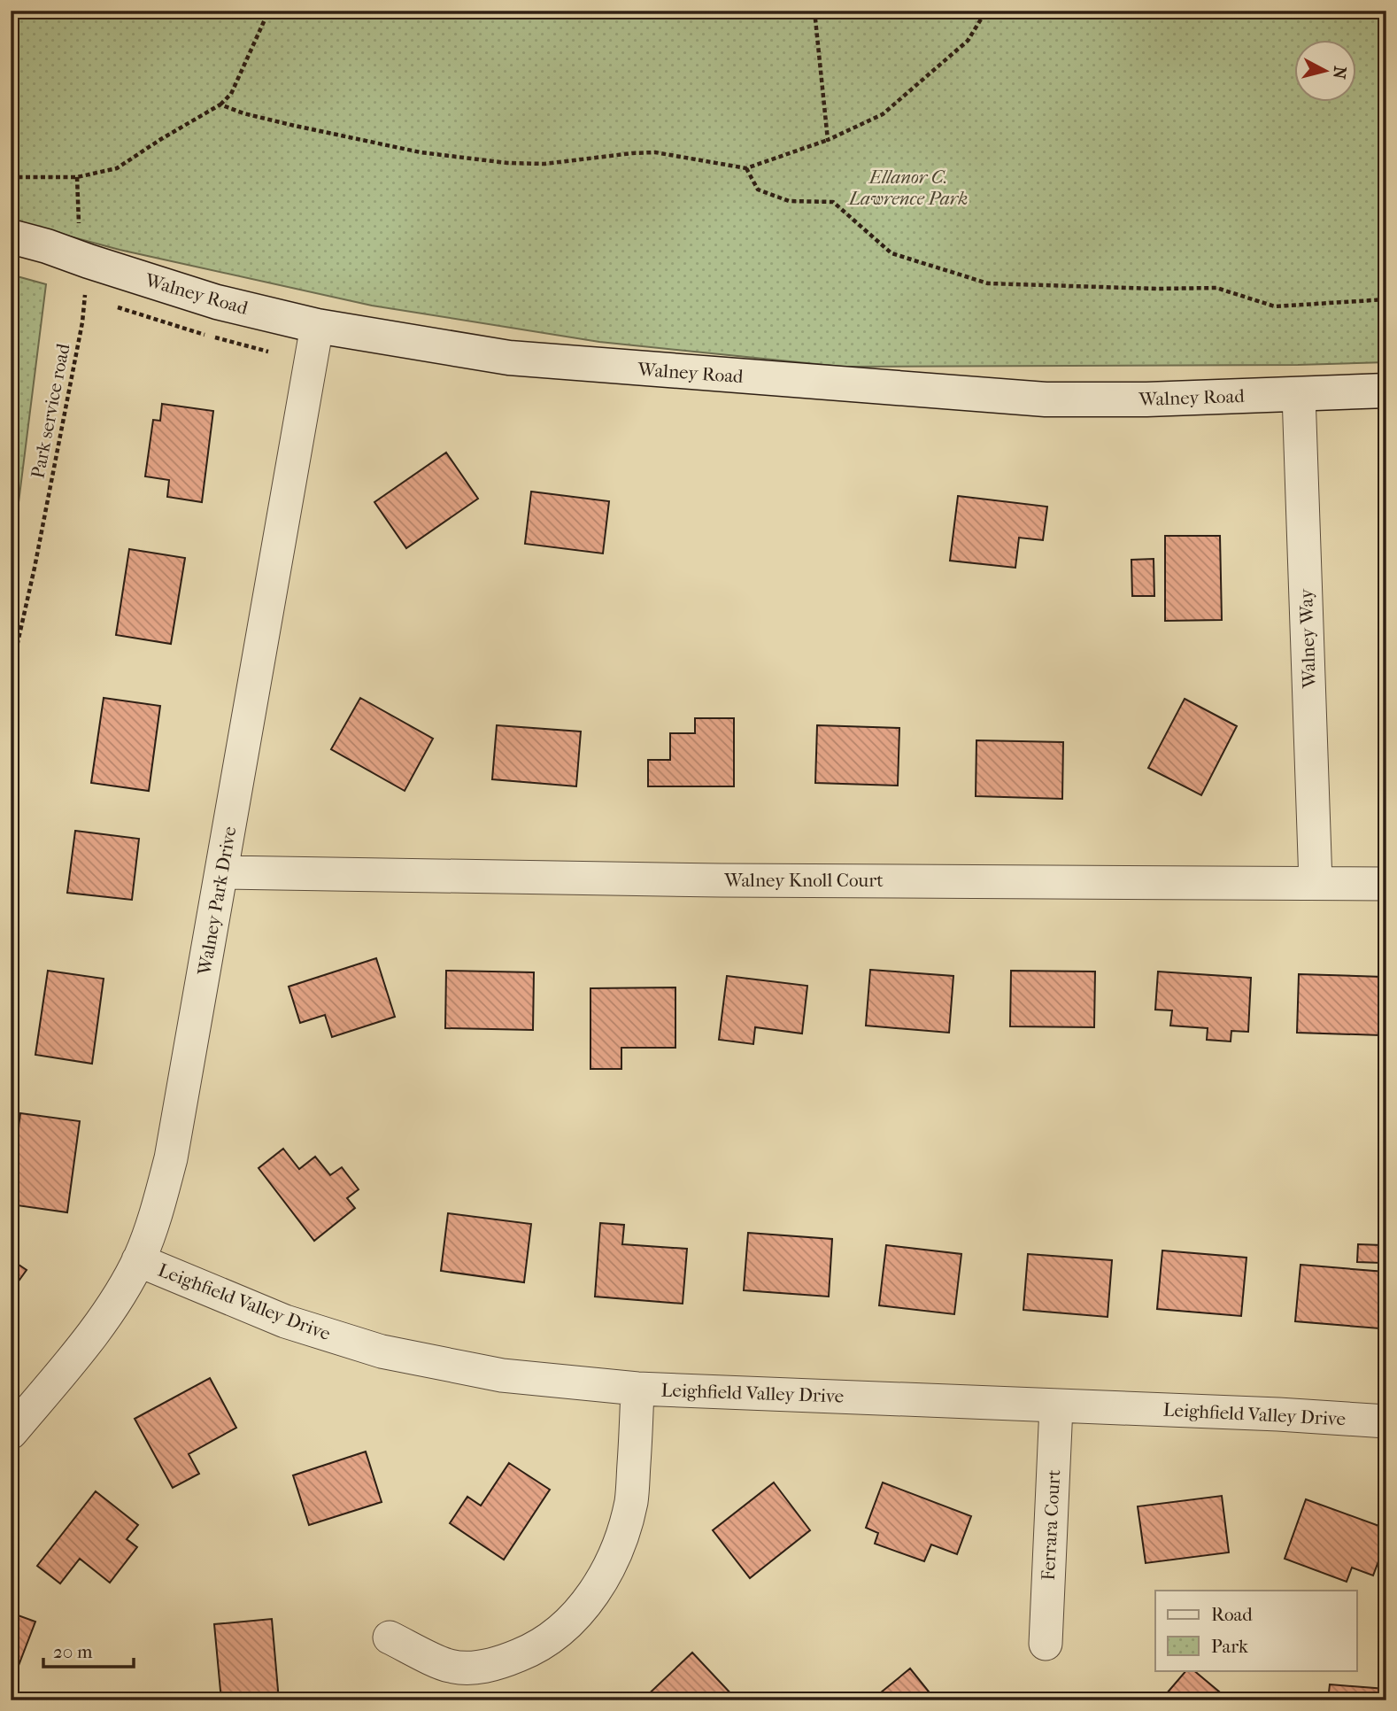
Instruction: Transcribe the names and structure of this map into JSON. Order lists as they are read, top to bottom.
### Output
{
  "streets": {
    "main road": ["Walney Road"],
    "street": [
      "Walney Way",
      "Walney Knoll Court",
      "Walney Park Drive",
      "Leighfield Valley Drive",
      "Ferrara Court"
    ],
    "path": ["Park service road"]
  },
  "crossings": [
    ["Walney Road", "Park service road"],
    ["Walney Road", "Walney Way"],
    ["Walney Road", "Walney Park Drive"],
    ["Walney Way", "Walney Knoll Court"],
    ["Walney Knoll Court", "Walney Park Drive"],
    ["Walney Park Drive", "Leighfield Valley Drive"],
    ["Leighfield Valley Drive", "Ferrara Court"]
  ],
  "parks": ["Ellanor C. Lawrence Park"],
  "legend": ["Road", "Park"],
  "scale_bar": "20 m",
  "north": "right"
}
